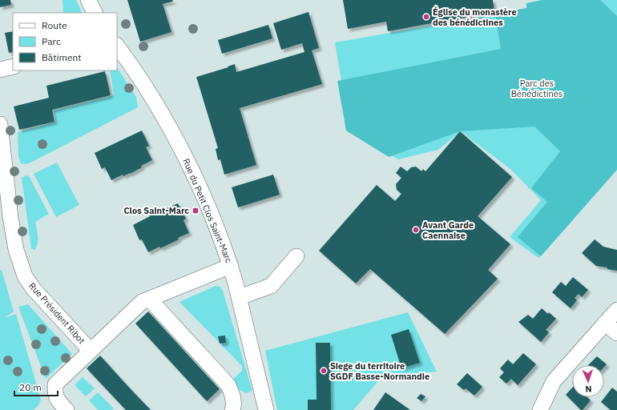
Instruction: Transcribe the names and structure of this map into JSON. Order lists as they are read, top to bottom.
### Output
{
  "streets": {
    "street": ["Rue du Petit Clos Saint-Marc", "Rue Président Ribot"]
  },
  "crossings": [
    ["Rue du Petit Clos Saint-Marc", "Rue Président Ribot"]
  ],
  "parks": ["Parc des Bénédictines"],
  "places": {
    "other": ["Église du monastère des bénédictines", "Avant Garde Caennaise", "Siege du territoire SGDF Basse-Normandie"],
    "transit": ["Clos Saint-Marc"]
  },
  "legend": ["Route", "Parc", "Bâtiment"],
  "scale_bar": "20 m",
  "north": "bottom"
}
